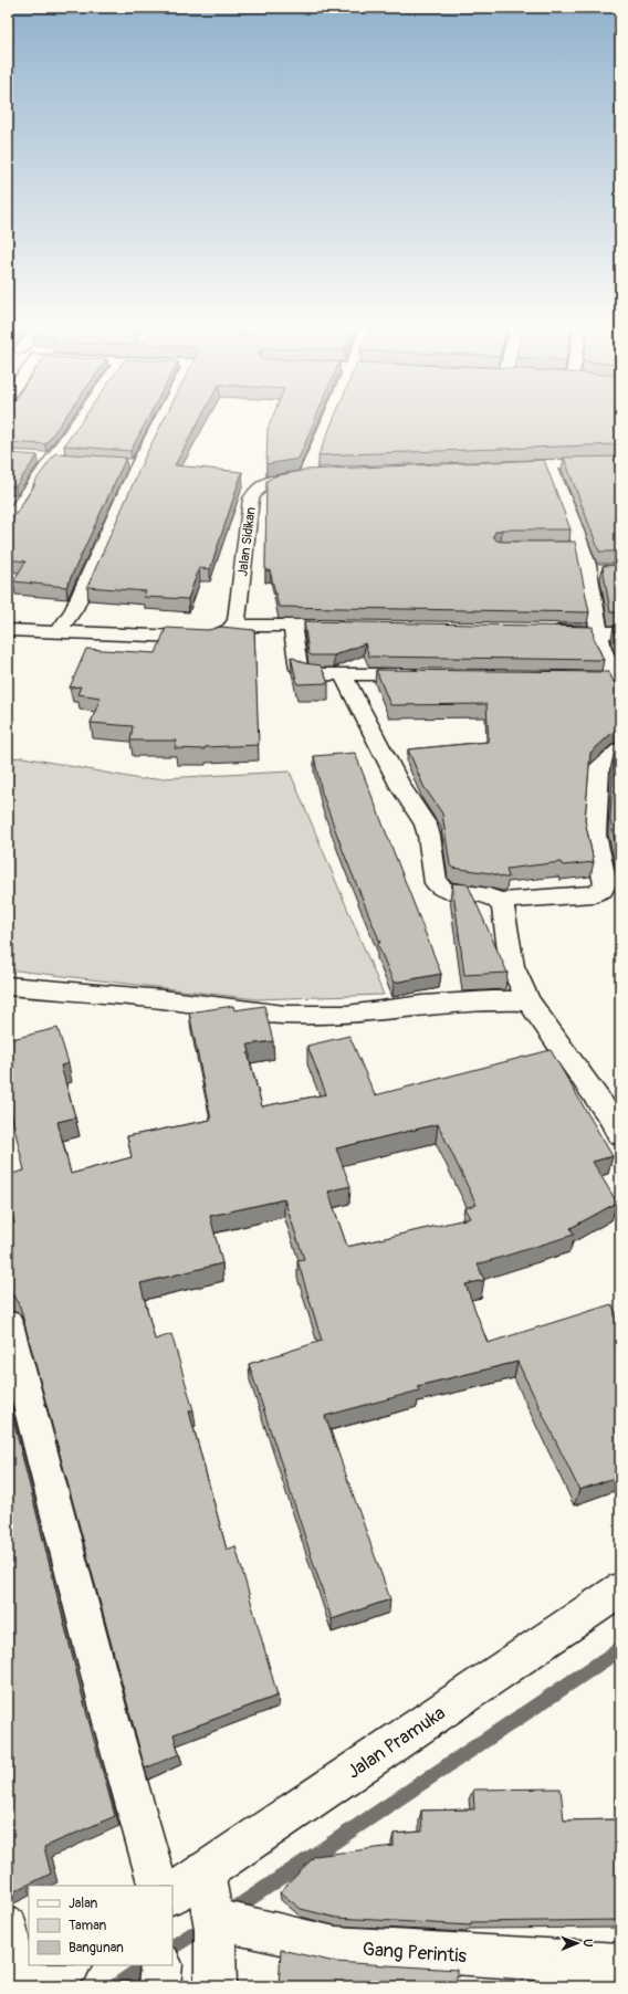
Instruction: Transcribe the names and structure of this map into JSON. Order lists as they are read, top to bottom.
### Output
{
  "streets": {
    "street": ["Jalan Sidikan", "Jalan Pramuka", "Gang Perintis"]
  },
  "legend": ["Jalan", "Taman", "Bangunan"],
  "north": "right"
}
